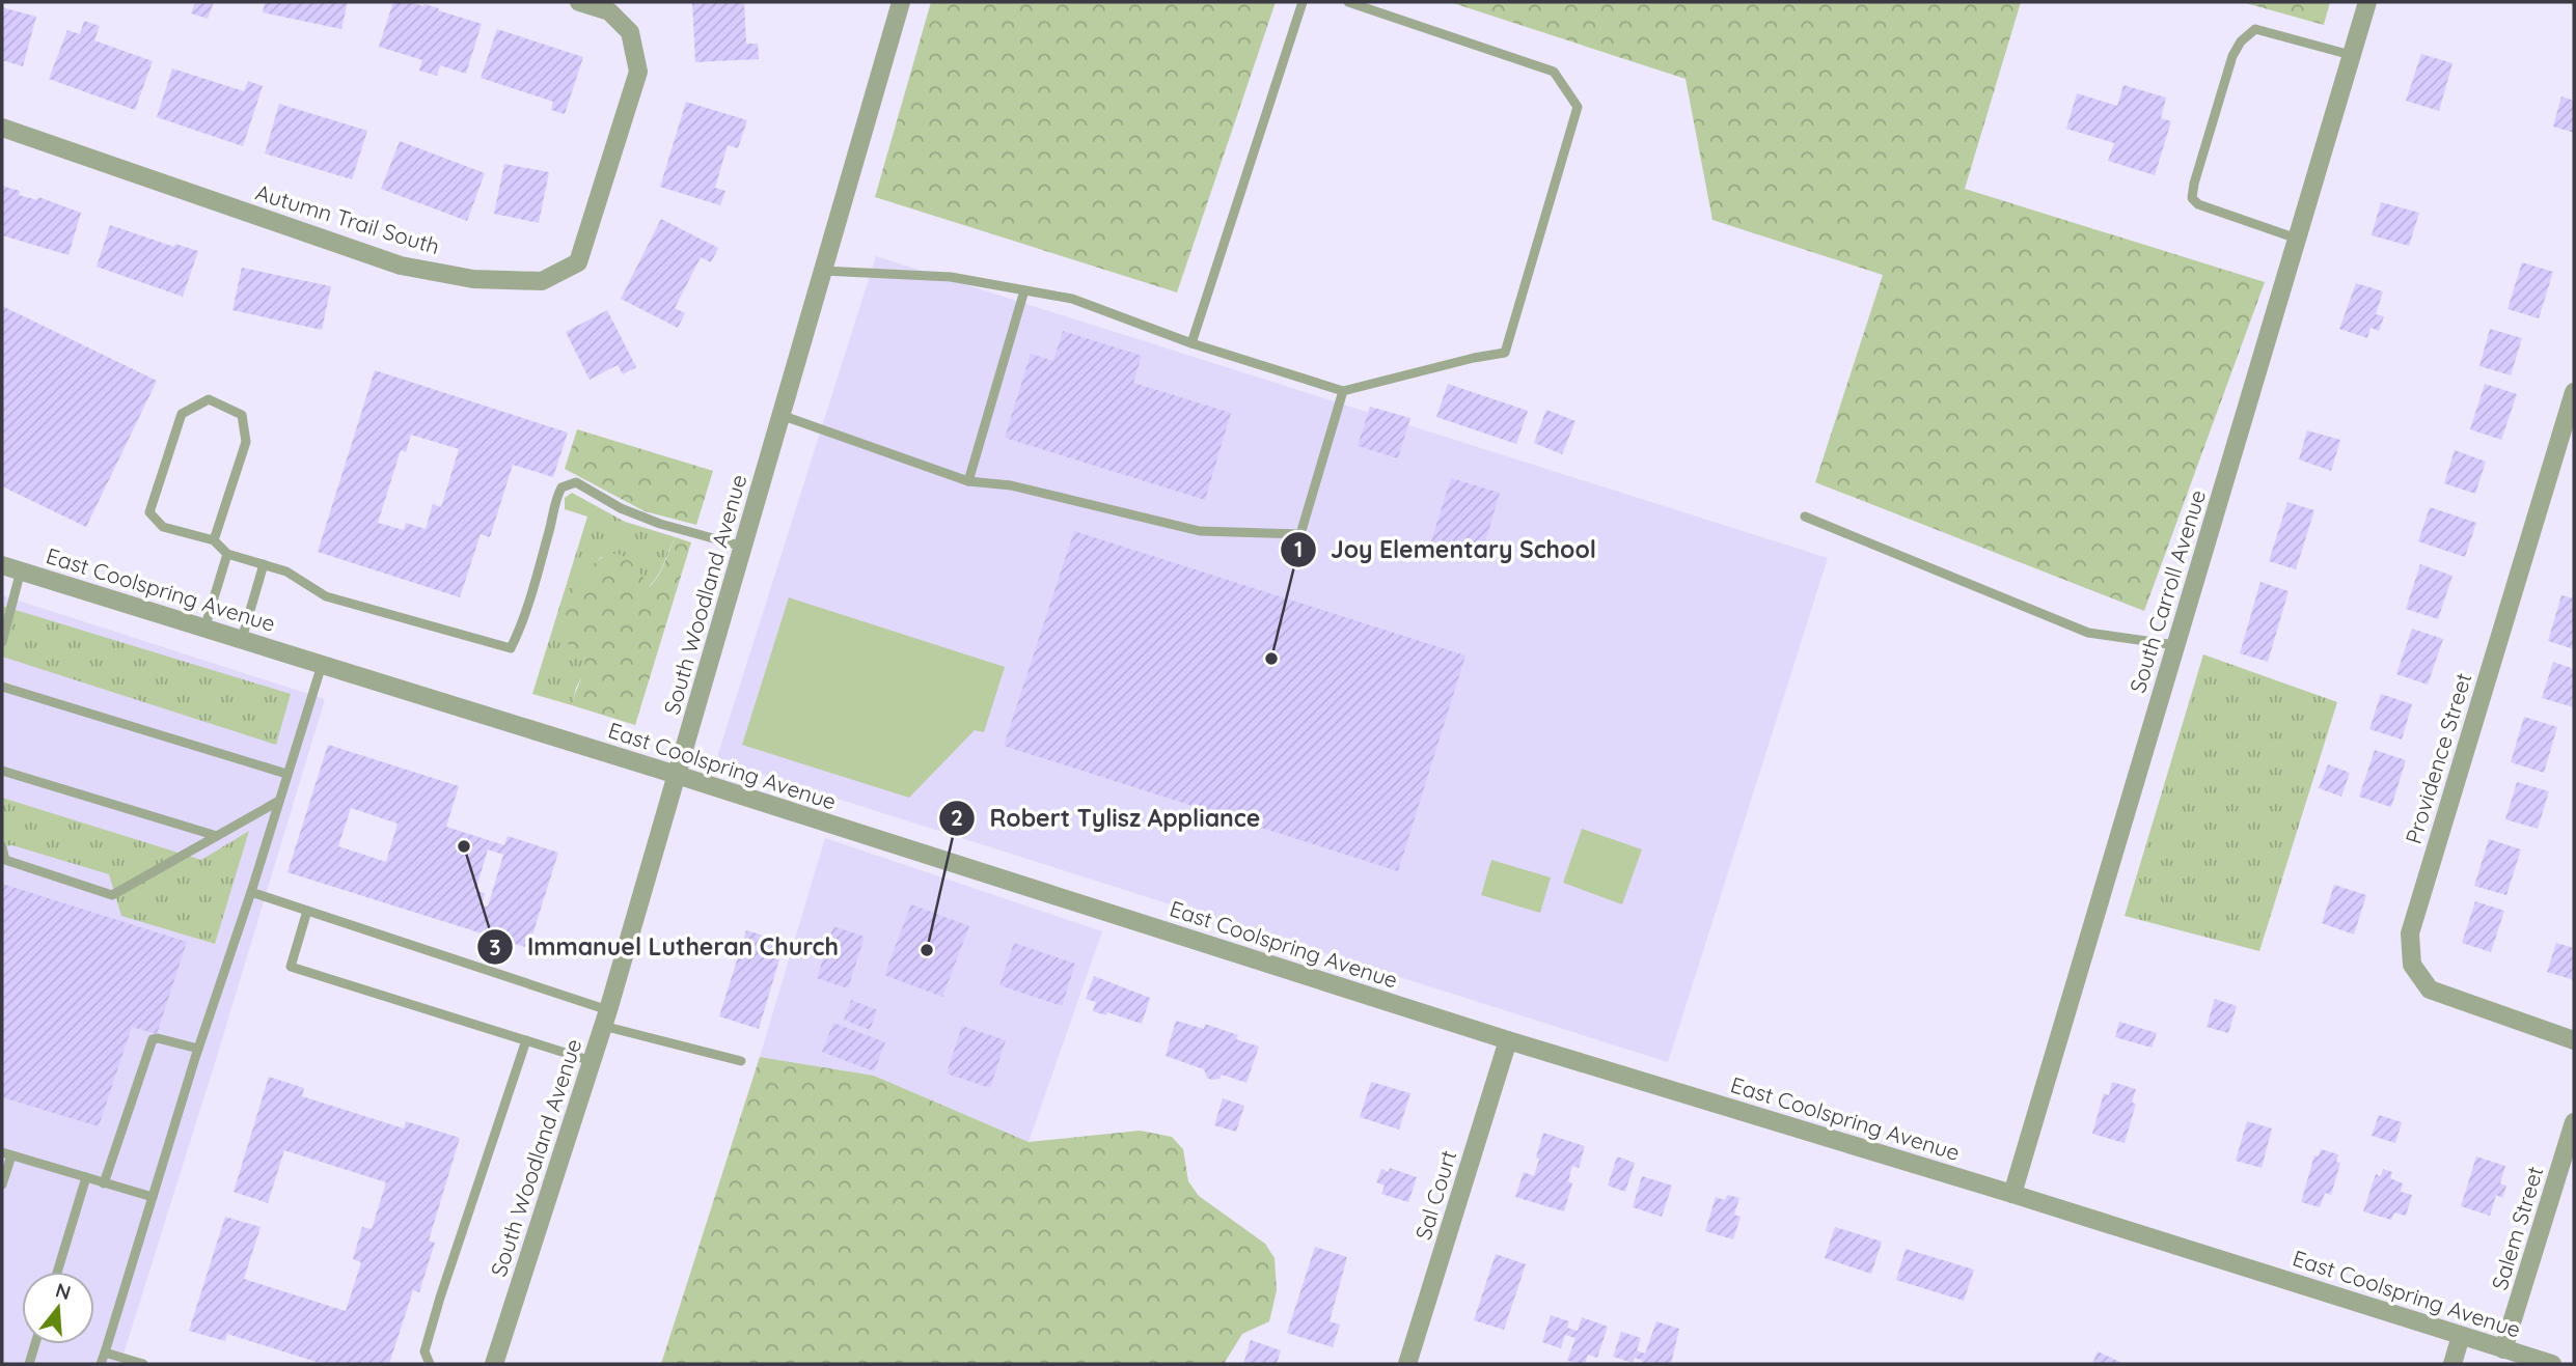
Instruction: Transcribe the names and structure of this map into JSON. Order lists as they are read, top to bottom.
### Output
{
  "streets": {
    "street": [
      "Autumn Trail South",
      "East Coolspring Avenue",
      "South Carroll Avenue",
      "South Woodland Avenue",
      "Providence Street",
      "Sal Court",
      "Salem Street"
    ]
  },
  "crossings": [
    ["East Coolspring Avenue", "South Carroll Avenue"],
    ["East Coolspring Avenue", "South Woodland Avenue"],
    ["East Coolspring Avenue", "Sal Court"],
    ["East Coolspring Avenue", "Salem Street"]
  ],
  "places": ["Joy Elementary School", "Immanuel Lutheran Church", "Robert Tylisz Appliance"],
  "north": "top"
}
